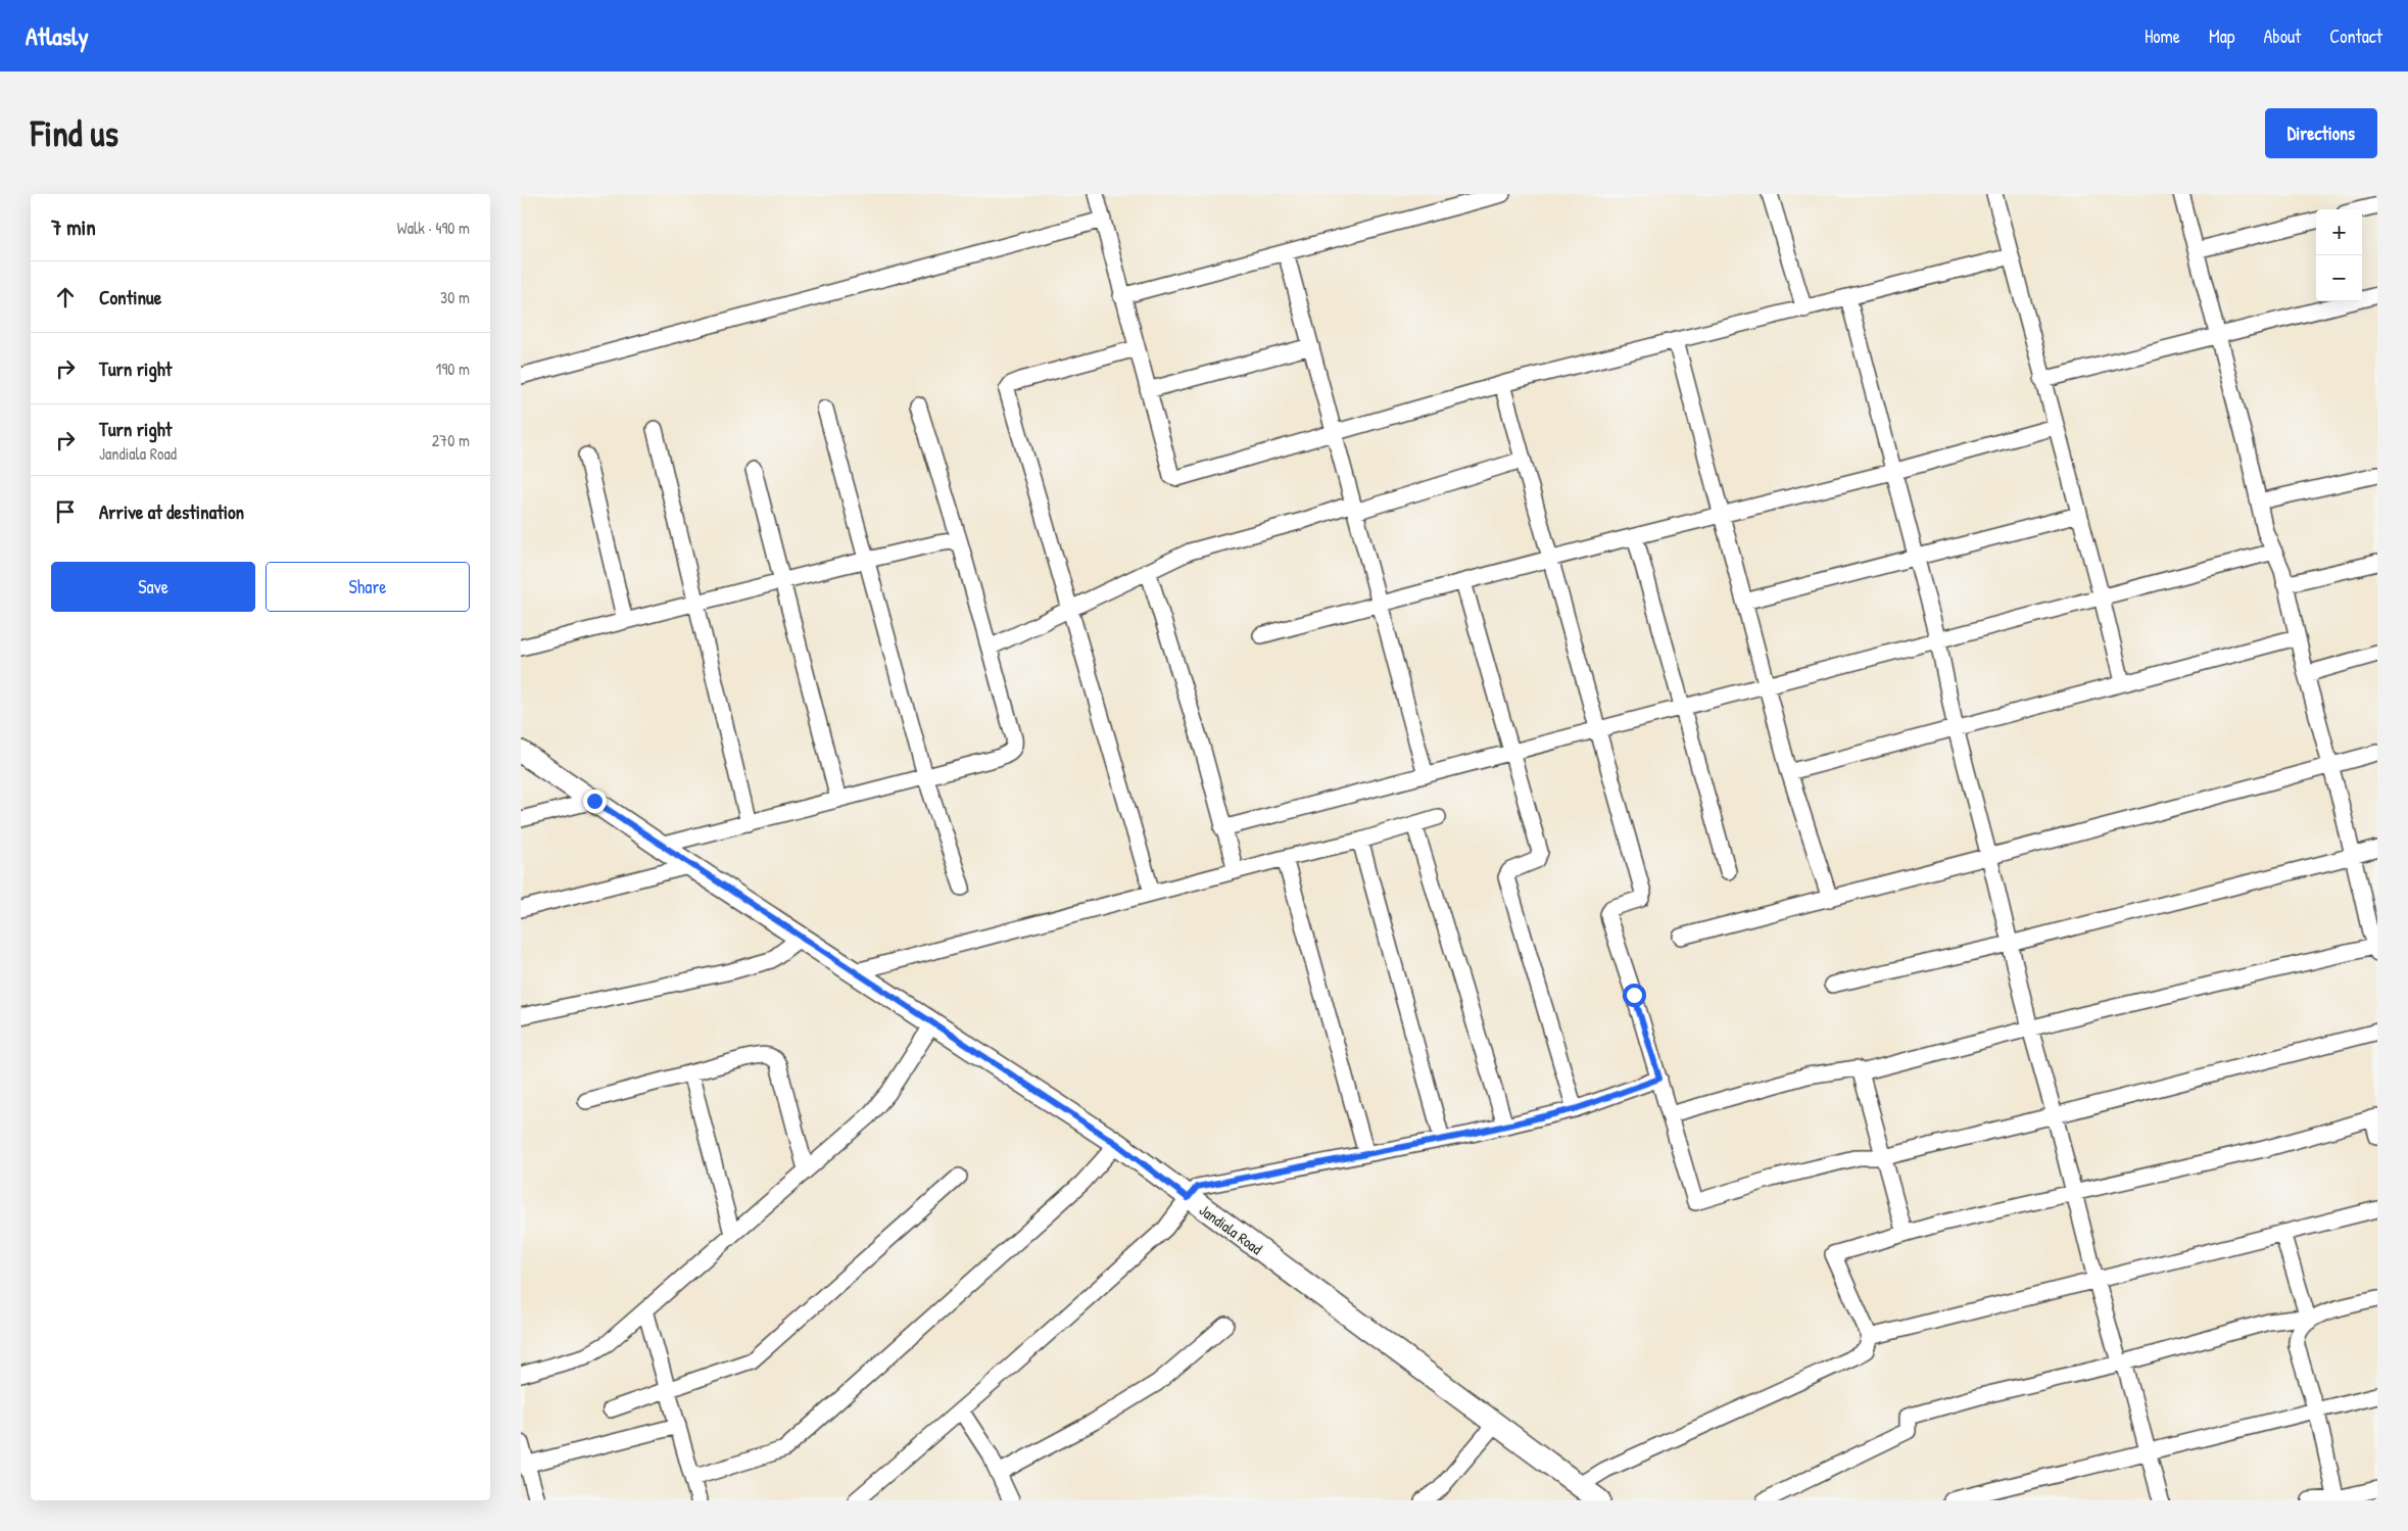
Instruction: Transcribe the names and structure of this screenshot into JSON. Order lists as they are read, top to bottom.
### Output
{
  "streets": {
    "street": ["Jandiala Road"]
  },
  "page": {
    "header": "Atlasly",
    "nav": [
      "Home",
      "Map",
      "About",
      "Contact"
    ],
    "buttons": [
      "Directions",
      ["Save", "Share"]
    ],
    "title": "Find us",
    "heading": ["7 min", "Walk · 490 m"],
    "map_buttons": ["+", "−"],
    "list": [
      ["Continue", "30 m"],
      ["Turn right", "190 m"],
      ["Turn right", "Jandiala Road", "270 m"],
      "Arrive at destination"
    ]
  }
}
